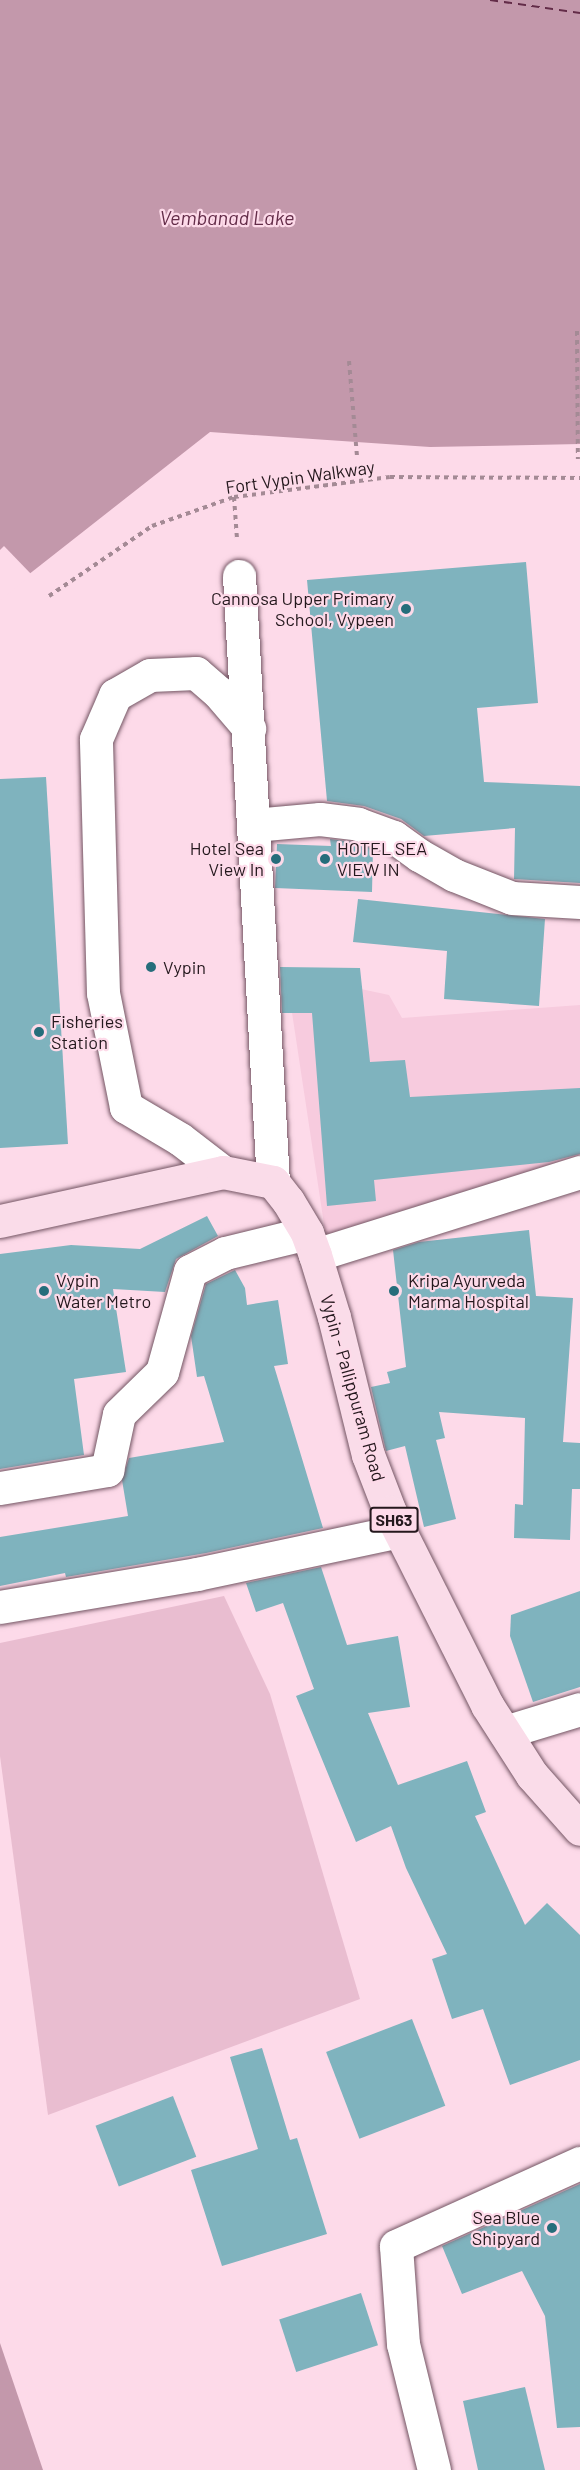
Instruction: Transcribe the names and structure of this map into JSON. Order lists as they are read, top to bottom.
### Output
{
  "streets": {
    "main road": ["Vypin - Pallippuram Road", "SH63"],
    "path": ["Fort Vypin Walkway"]
  },
  "water": ["Vembanad Lake"],
  "places": [
    "Cannosa Upper Primary School, Vypeen",
    "Hotel Sea View In",
    "HOTEL SEA VIEW IN",
    "Vypin",
    "Fisheries Station",
    "Vypin Water Metro",
    "Kripa Ayurveda Marma Hospital",
    "Sea Blue Shipyard"
  ]
}
